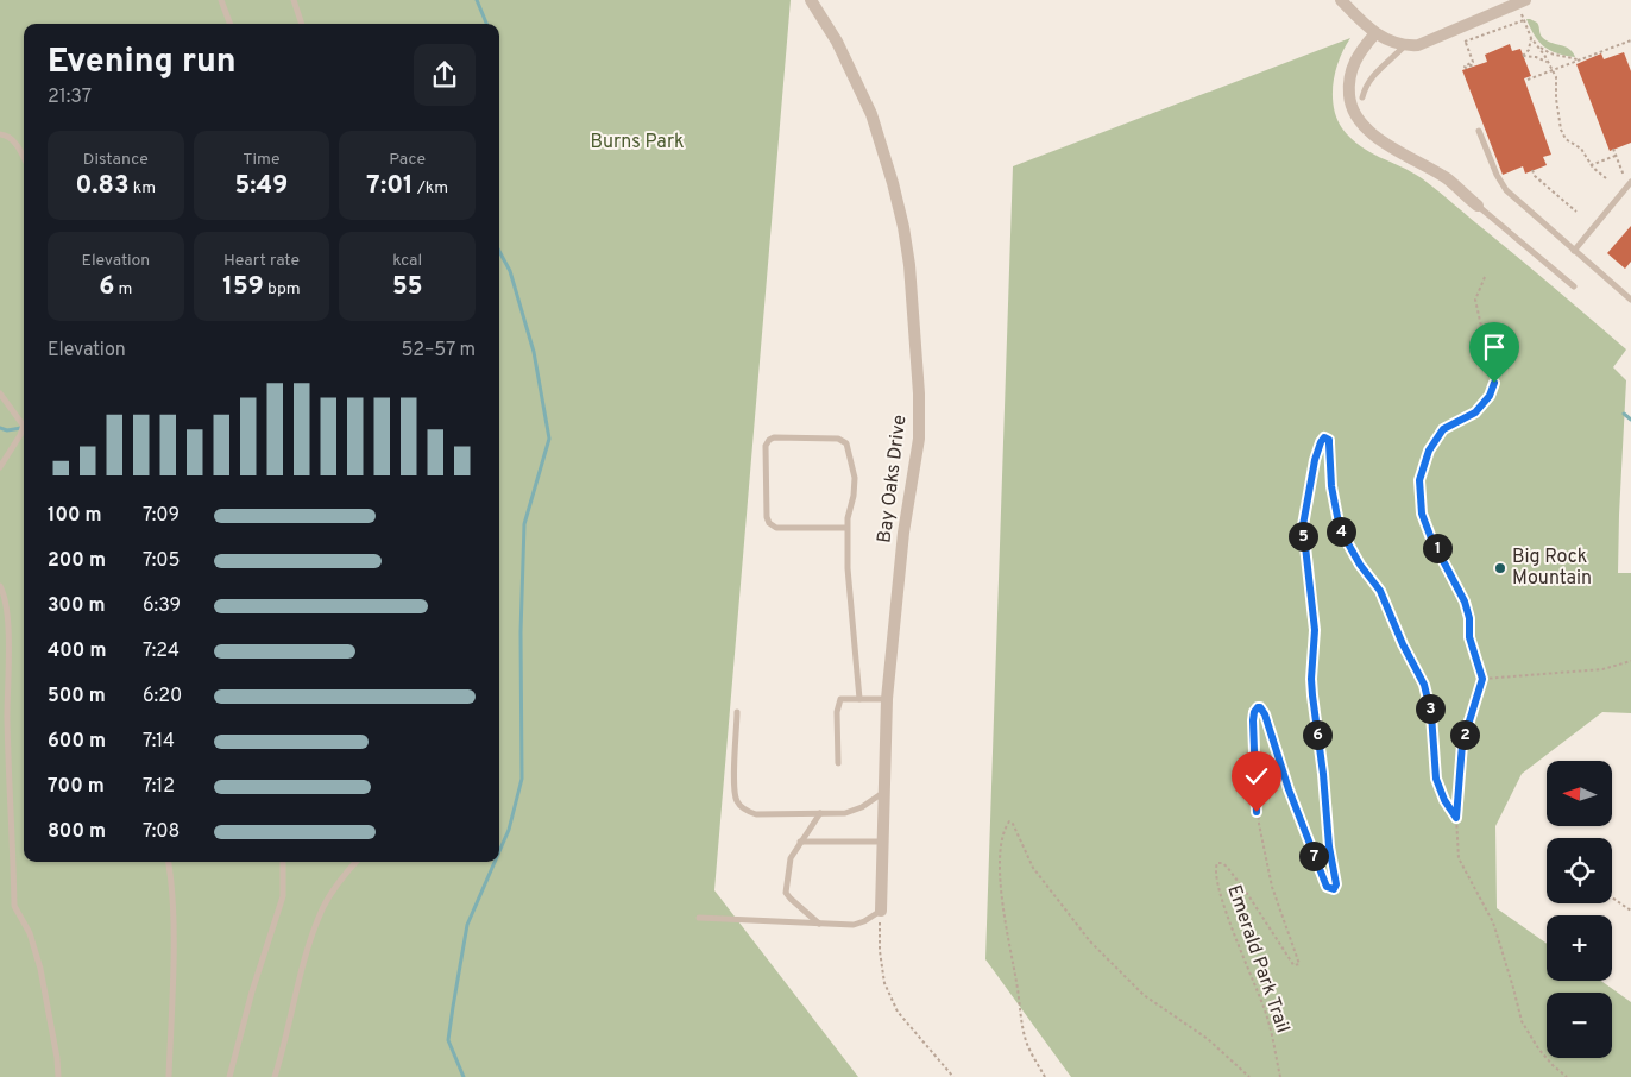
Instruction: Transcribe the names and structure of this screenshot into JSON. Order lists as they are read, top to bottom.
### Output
{
  "streets": {
    "street": ["Bay Oaks Drive"],
    "path": ["Emerald Park Trail"]
  },
  "parks": ["Burns Park"],
  "places": ["Big Rock Mountain"],
  "north": "left",
  "page": {
    "heading": ["Evening run", "21:37"],
    "stats": [
      ["Distance", "0.83 km"],
      ["Time", "5:49"],
      ["Pace", "7:01 /km"],
      ["Elevation", "6 m"],
      ["Heart rate", "159 bpm"],
      ["kcal", "55"]
    ],
    "chart": ["Elevation", "52–57 m"],
    "list": [
      {
        "name": "100 m",
        "note": "7:09"
      },
      {
        "name": "200 m",
        "note": "7:05"
      },
      {
        "name": "300 m",
        "note": "6:39"
      },
      {
        "name": "400 m",
        "note": "7:24"
      },
      {
        "name": "500 m",
        "note": "6:20"
      },
      {
        "name": "600 m",
        "note": "7:14"
      },
      {
        "name": "700 m",
        "note": "7:12"
      },
      {
        "name": "800 m",
        "note": "7:08"
      }
    ],
    "pins": [
      "4",
      "5",
      "1",
      "3",
      "2",
      "6",
      "7"
    ],
    "map_buttons": ["+", "−"]
  }
}
